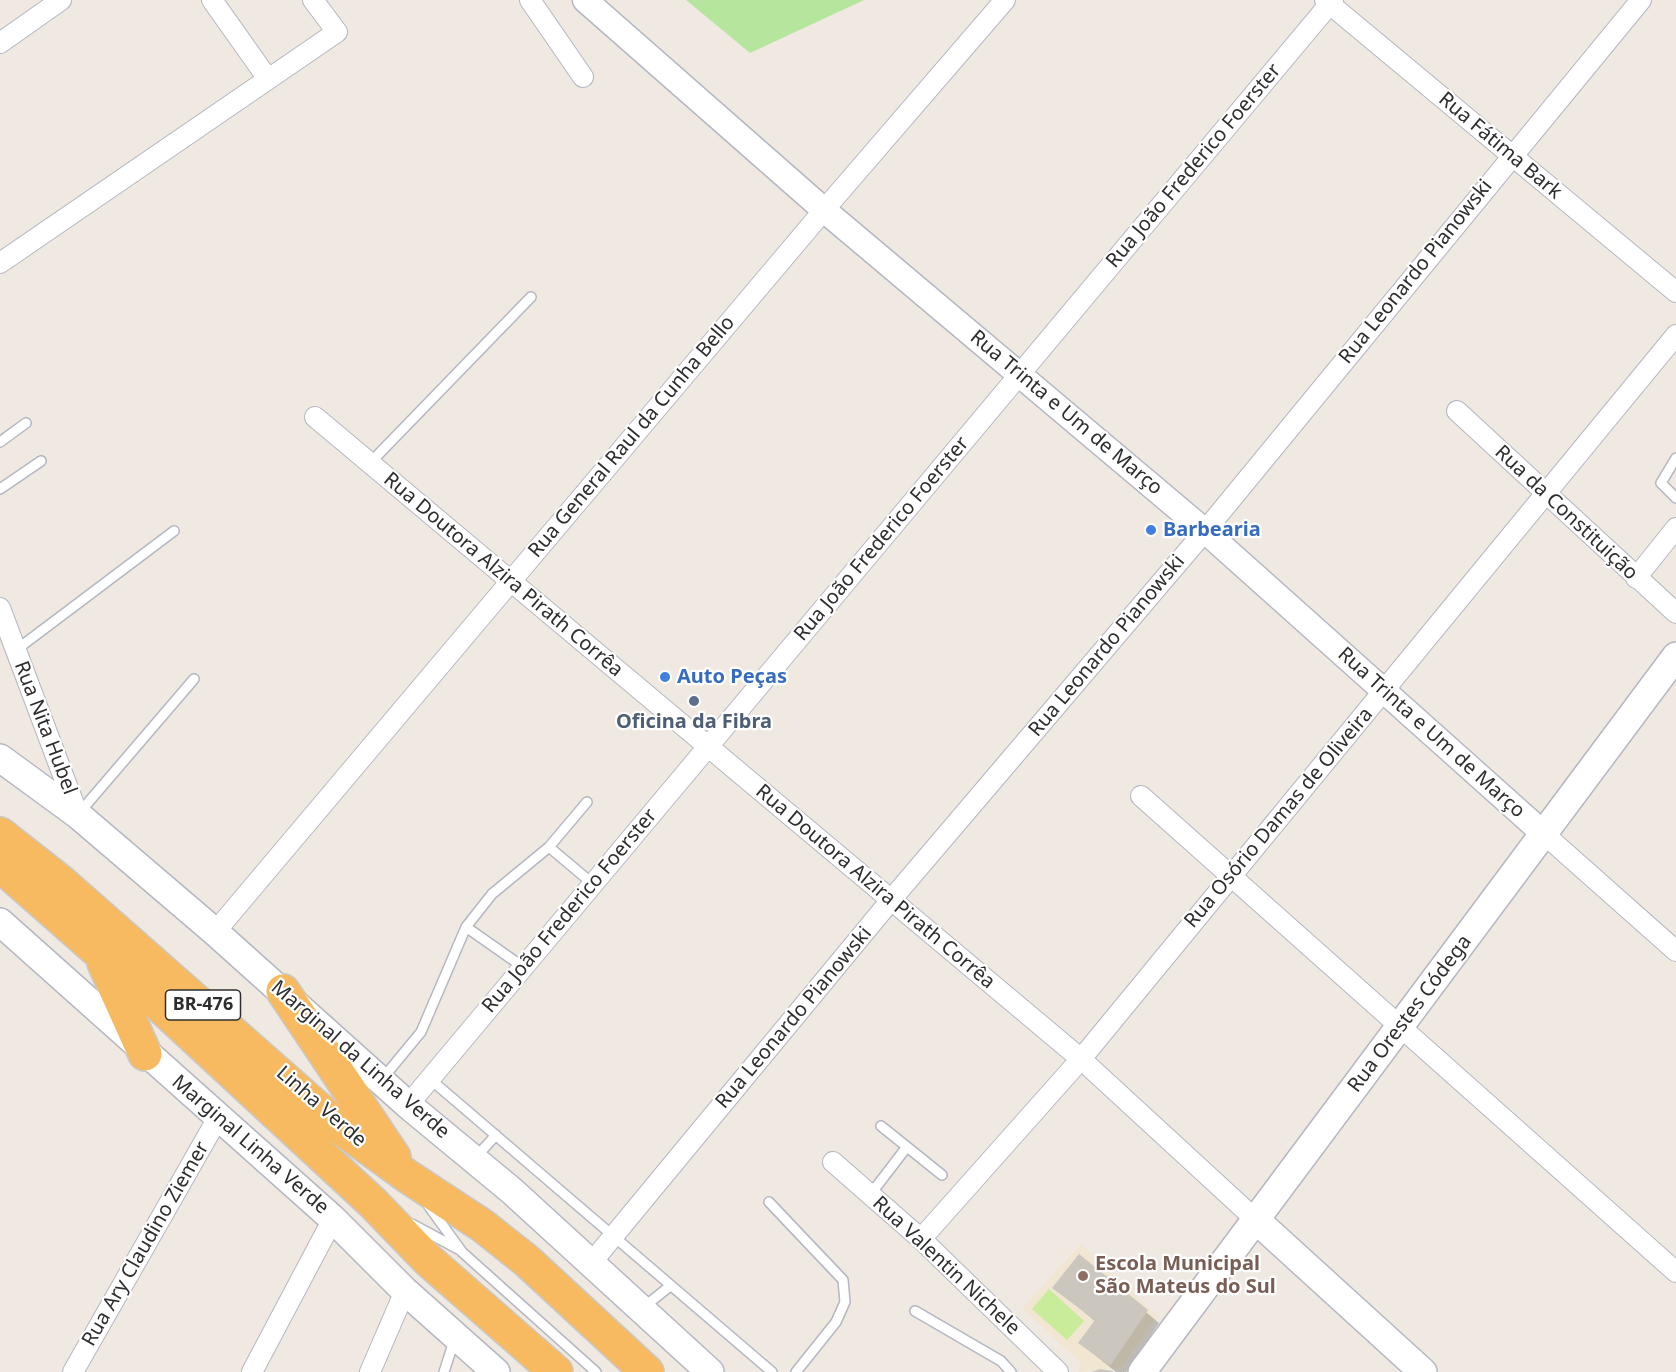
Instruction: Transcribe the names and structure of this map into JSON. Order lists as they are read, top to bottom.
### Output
{
  "streets": {
    "highway": ["BR-476", "Linha Verde"],
    "main road": [
      "Rua Doutora Alzira Pirath Corrêa",
      "Rua Orestes Códega",
      "Marginal da Linha Verde",
      "Marginal Linha Verde"
    ],
    "street": [
      "Rua Fátima Bark",
      "Rua João Frederico Foerster",
      "Rua Leonardo Pianowski",
      "Rua Trinta e Um de Março",
      "Rua General Raul da Cunha Bello",
      "Rua da Constituição",
      "Rua Nita Hubel",
      "Rua Osório Damas de Oliveira",
      "Rua Ary Claudino Ziemer",
      "Rua Valentin Nichele"
    ]
  },
  "crossings": [
    ["Rua Fátima Bark", "Rua João Frederico Foerster"],
    ["Rua Fátima Bark", "Rua Leonardo Pianowski"],
    ["Rua João Frederico Foerster", "Rua Trinta e Um de Março"],
    ["Rua João Frederico Foerster", "Rua Doutora Alzira Pirath Corrêa"],
    ["Rua João Frederico Foerster", "Marginal da Linha Verde"],
    ["Rua Leonardo Pianowski", "Rua Trinta e Um de Março"],
    ["Rua Leonardo Pianowski", "Rua Doutora Alzira Pirath Corrêa"],
    ["Rua Leonardo Pianowski", "Marginal da Linha Verde"],
    ["Rua Trinta e Um de Março", "Rua General Raul da Cunha Bello"],
    ["Rua Trinta e Um de Março", "Rua Osório Damas de Oliveira"],
    ["Rua Trinta e Um de Março", "Rua Orestes Códega"],
    ["Rua General Raul da Cunha Bello", "Rua Doutora Alzira Pirath Corrêa"],
    ["Rua General Raul da Cunha Bello", "Marginal da Linha Verde"],
    ["Rua da Constituição", "Rua Osório Damas de Oliveira"],
    ["Rua Doutora Alzira Pirath Corrêa", "Rua Osório Damas de Oliveira"],
    ["Rua Doutora Alzira Pirath Corrêa", "Rua Orestes Códega"],
    ["Rua Nita Hubel", "Marginal da Linha Verde"],
    ["Rua Osório Damas de Oliveira", "Rua Valentin Nichele"],
    ["Marginal Linha Verde", "Rua Ary Claudino Ziemer"]
  ],
  "places": [
    "Barbearia",
    "Auto Peças",
    "Oficina da Fibra",
    "Escola Municipal São Mateus do Sul"
  ]
}
